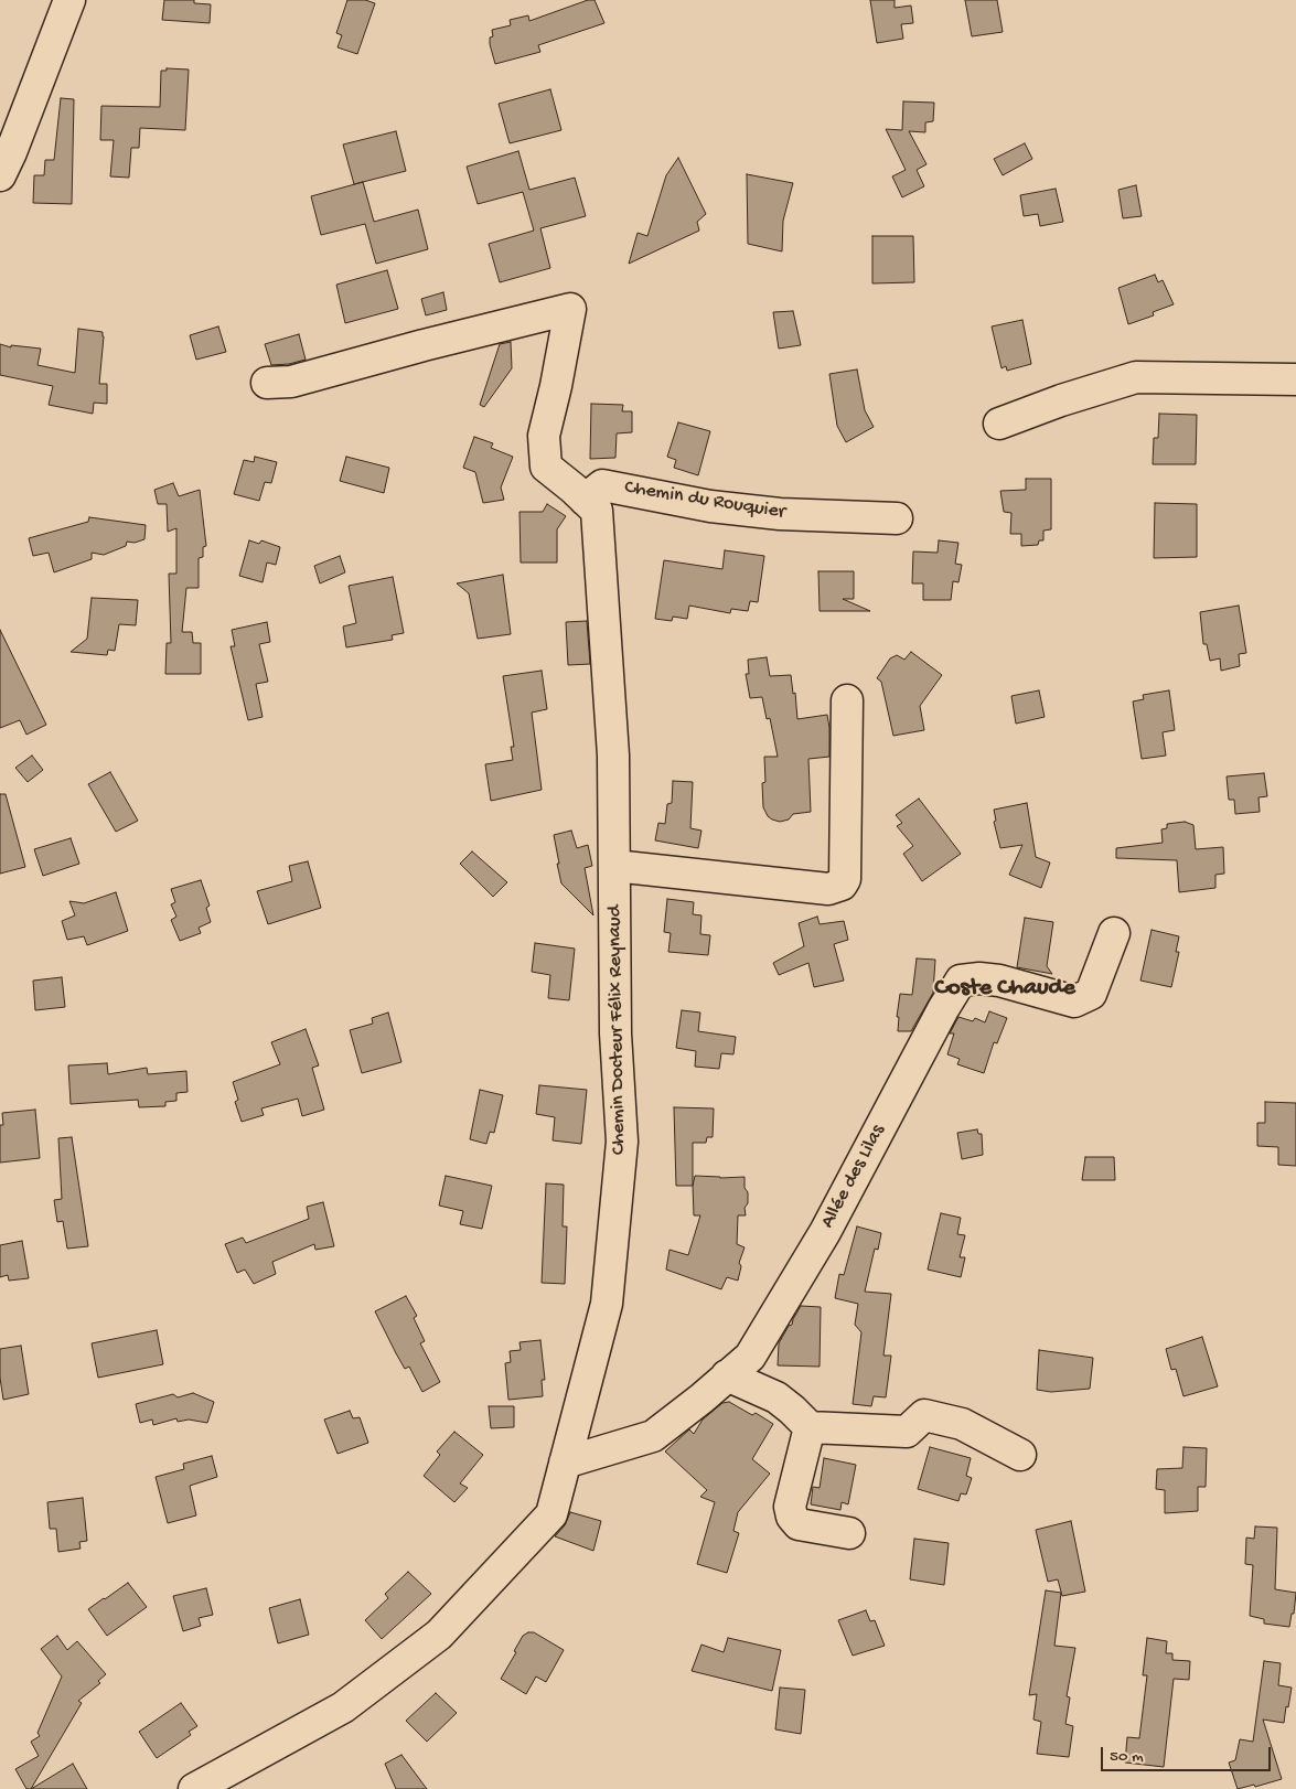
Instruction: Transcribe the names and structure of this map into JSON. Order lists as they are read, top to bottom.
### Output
{
  "streets": {
    "street": ["Chemin du Rouquier", "Chemin Docteur Félix Reynaud", "Allée des Lilas"]
  },
  "crossings": [
    ["Chemin du Rouquier", "Chemin Docteur Félix Reynaud"],
    ["Chemin Docteur Félix Reynaud", "Allée des Lilas"]
  ],
  "districts": ["Coste Chaude"],
  "scale_bar": "50 m"
}
